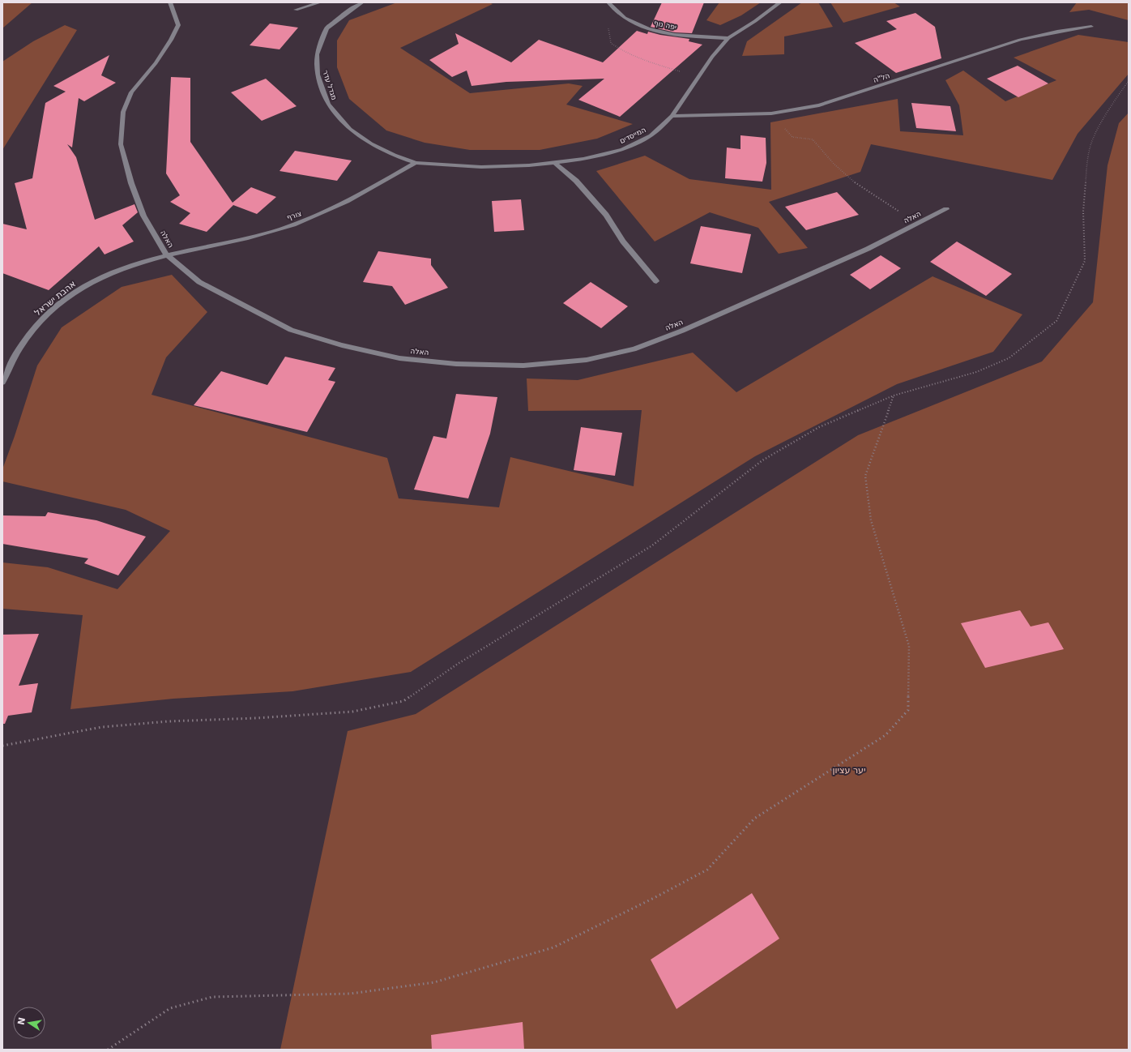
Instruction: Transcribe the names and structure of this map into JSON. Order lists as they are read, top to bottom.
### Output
{
  "streets": {
    "street": [
      "יפה נוף",
      "הל\"ה",
      "מגדל עדר",
      "המייסדים",
      "צורף",
      "האלה",
      "אהבת ישראל"
    ]
  },
  "crossings": [
    ["יפה נוף", "המייסדים"],
    ["הל\"ה", "המייסדים"],
    ["מגדל עדר", "המייסדים"],
    ["מגדל עדר", "צורף"],
    ["המייסדים", "צורף"],
    ["צורף", "האלה"],
    ["צורף", "אהבת ישראל"],
    ["האלה", "אהבת ישראל"]
  ],
  "parks": ["יער עציון"],
  "north": "left"
}
